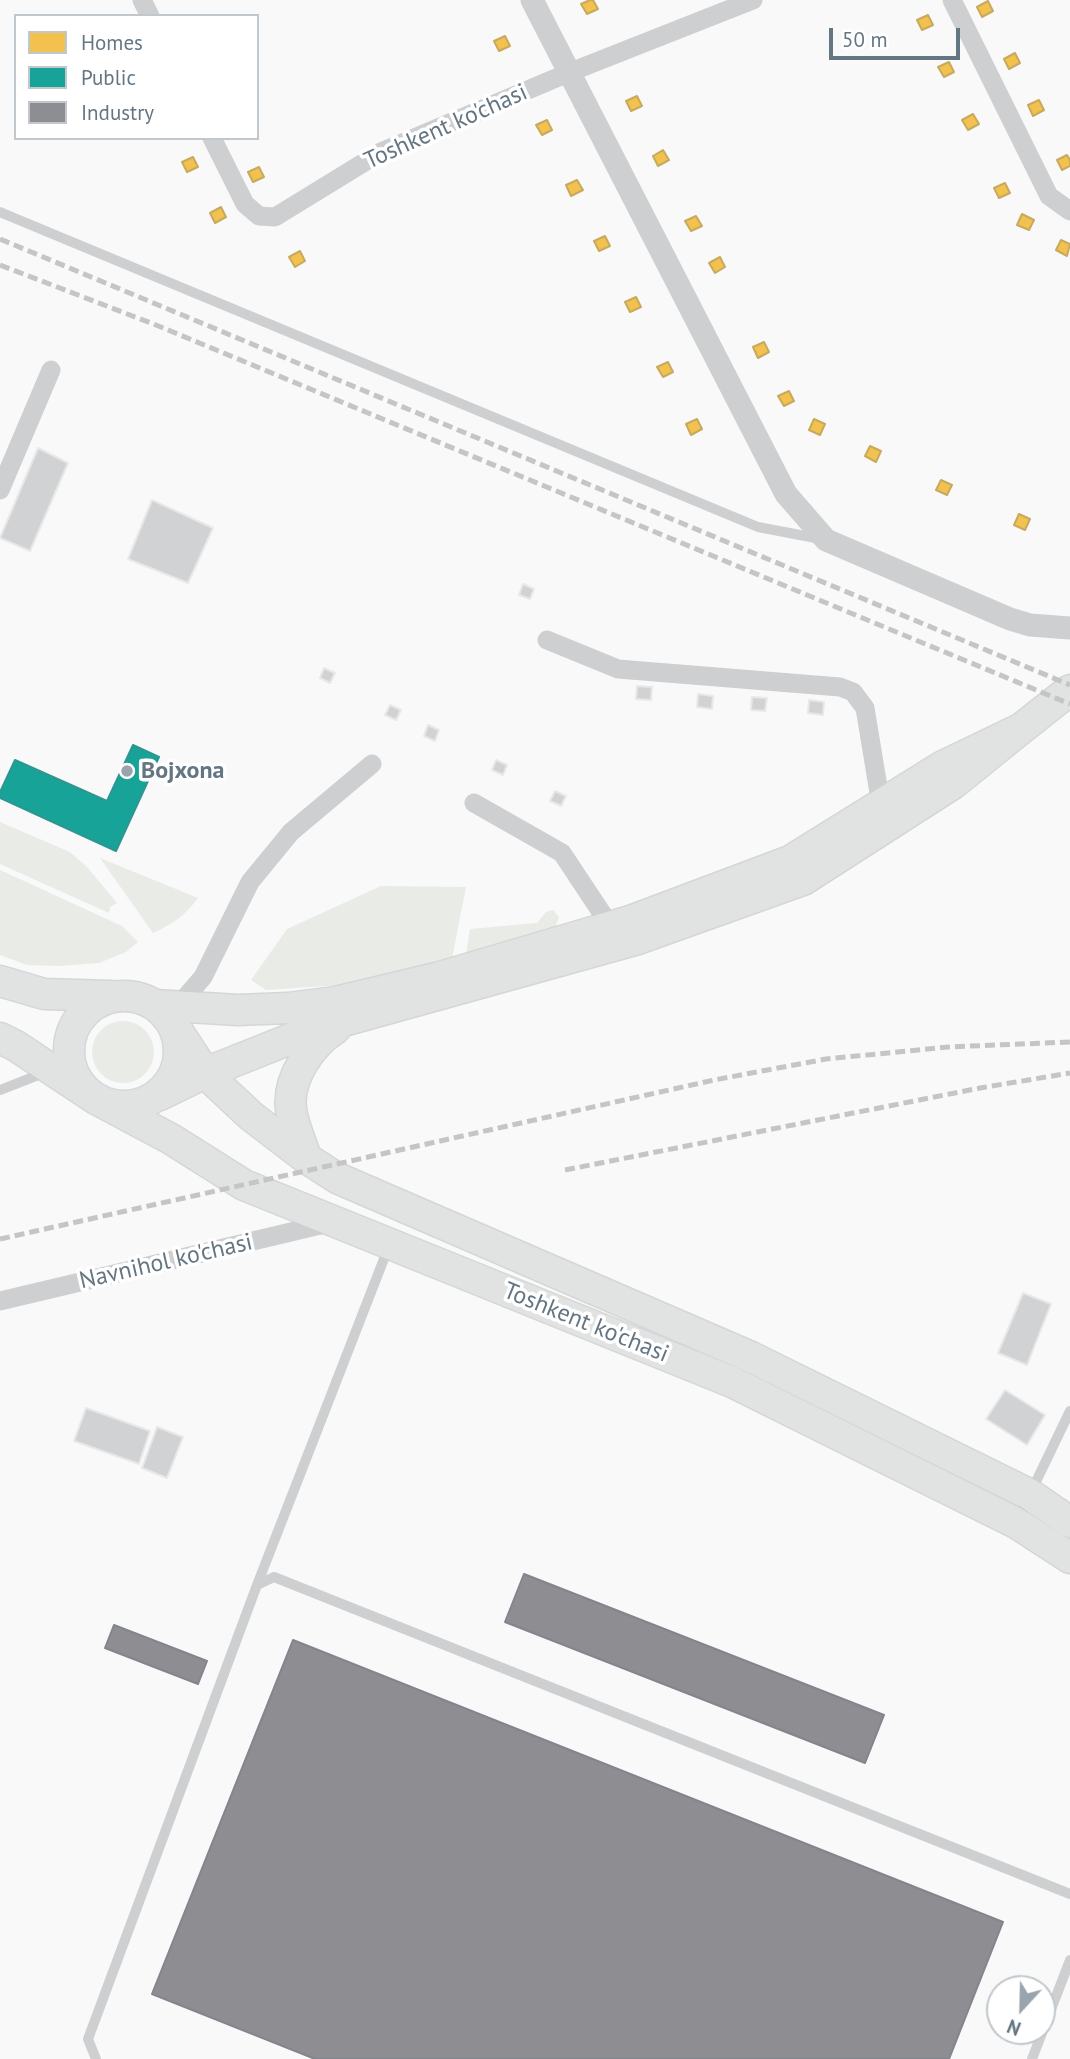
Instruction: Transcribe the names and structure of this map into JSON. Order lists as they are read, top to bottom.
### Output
{
  "streets": {
    "main road": ["Toshkent ko'chasi"],
    "street": ["Navnihol ko'chasi"]
  },
  "crossings": [
    ["Toshkent ko'chasi", "Navnihol ko'chasi"]
  ],
  "places": ["Bojxona"],
  "legend": ["Homes", "Public", "Industry"],
  "scale_bar": "50 m",
  "north": "bottom"
}
